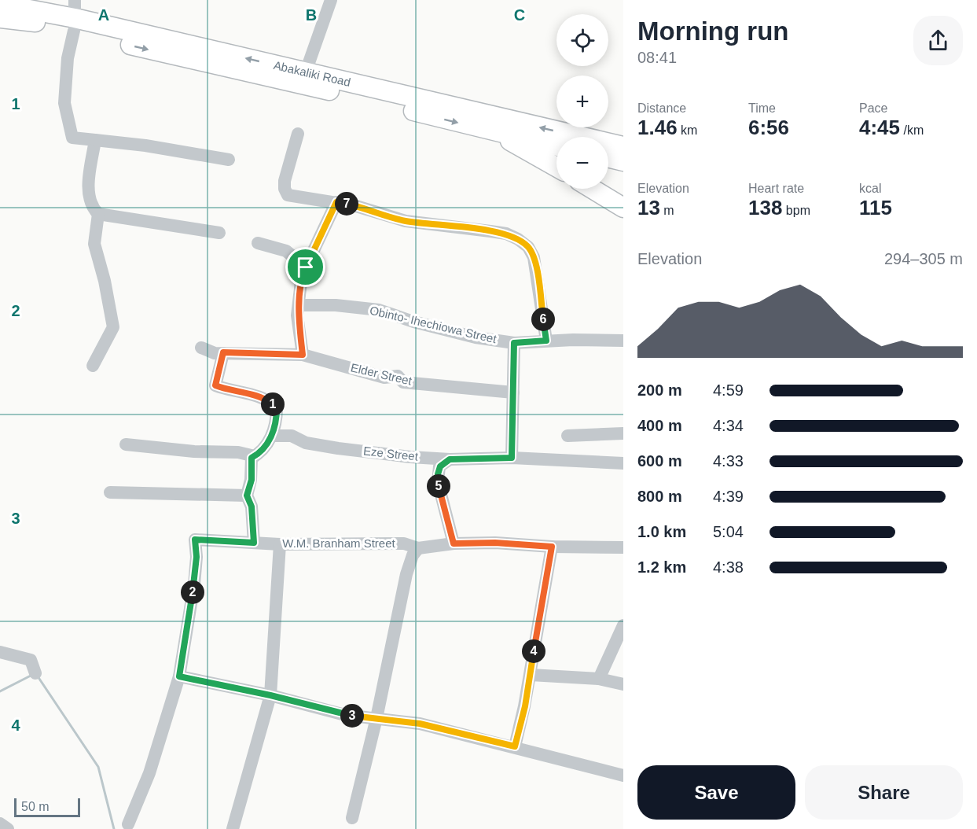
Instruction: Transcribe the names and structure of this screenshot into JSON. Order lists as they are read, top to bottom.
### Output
{
  "streets": {
    "highway": ["Abakaliki Road"],
    "street": [
      "Obinto- Ihechiowa Street",
      "Elder Street",
      "Eze Street",
      "W.M. Branham Street"
    ]
  },
  "scale_bar": "50 m",
  "page": {
    "heading": ["Morning run", "08:41"],
    "map_buttons": ["+", "−"],
    "stats": [
      ["Distance", "1.46 km"],
      ["Time", "6:56"],
      ["Pace", "4:45 /km"],
      ["Elevation", "13 m"],
      ["Heart rate", "138 bpm"],
      ["kcal", "115"]
    ],
    "pins": [
      "7",
      "6",
      "1",
      "5",
      "2",
      "4",
      "3"
    ],
    "chart": ["Elevation", "294–305 m"],
    "list": [
      {
        "name": "200 m",
        "note": "4:59"
      },
      {
        "name": "400 m",
        "note": "4:34"
      },
      {
        "name": "600 m",
        "note": "4:33"
      },
      {
        "name": "800 m",
        "note": "4:39"
      },
      {
        "name": "1.0 km",
        "note": "5:04"
      },
      {
        "name": "1.2 km",
        "note": "4:38"
      }
    ],
    "buttons": ["Save", "Share"],
    "scale": "50 m"
  },
  "grid": {
    "columns": ["A", "B", "C"],
    "rows": [
      "1",
      "2",
      "3",
      "4"
    ]
  }
}
